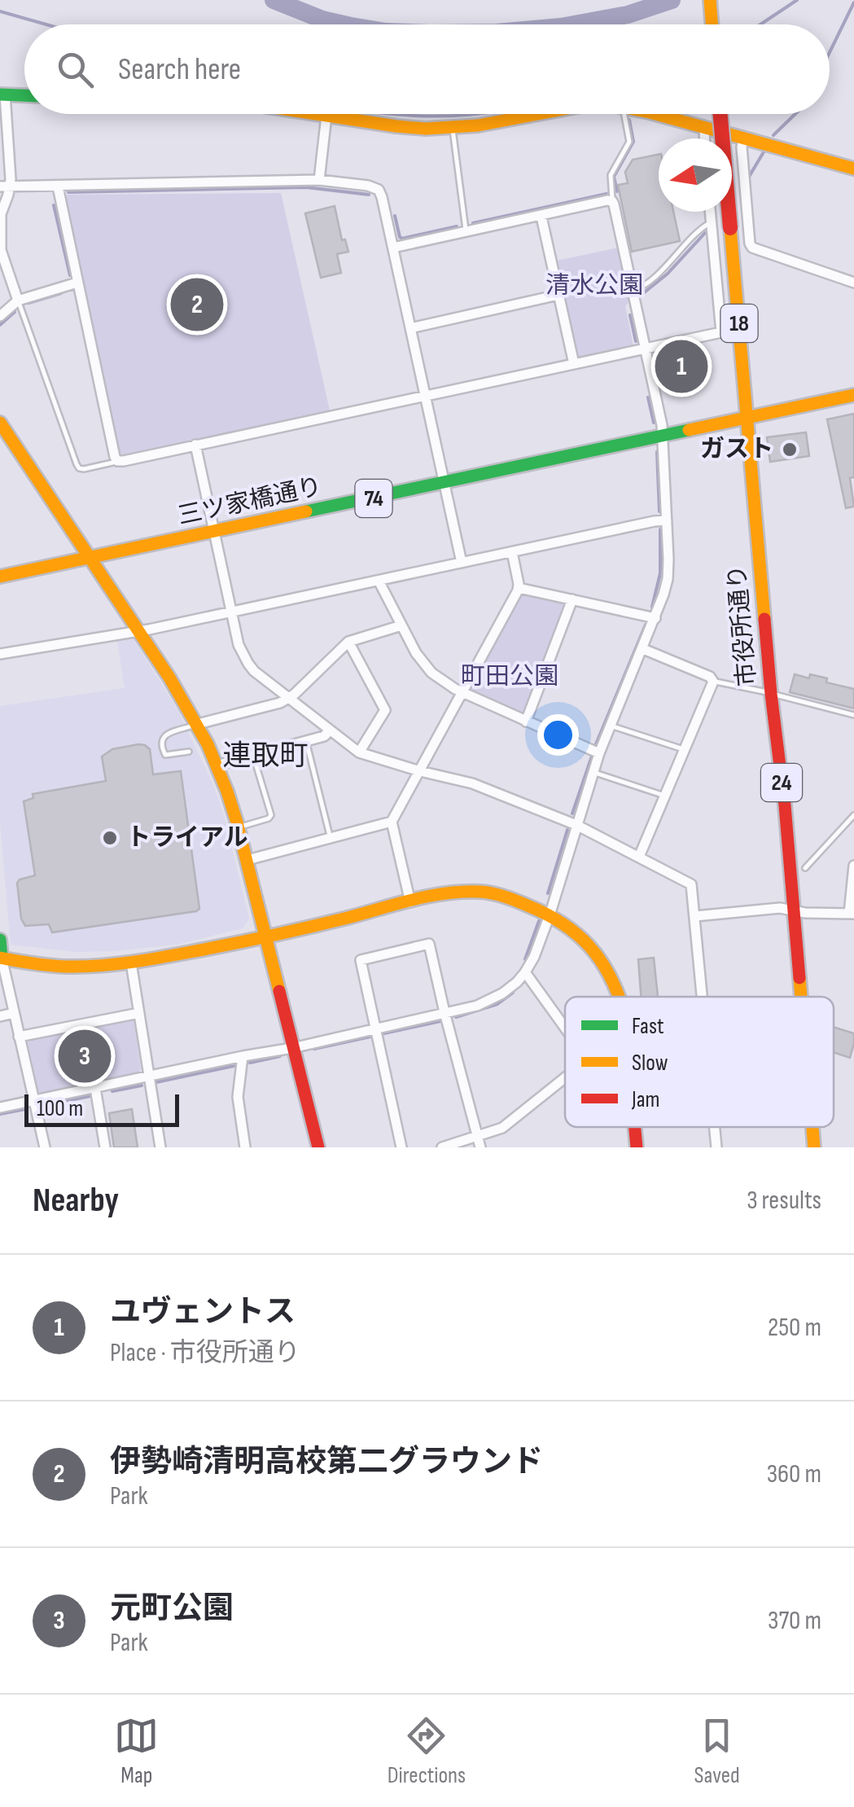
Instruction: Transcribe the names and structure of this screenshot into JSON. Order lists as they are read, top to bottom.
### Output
{
  "streets": {
    "street": [
      "18",
      "74",
      "三ツ家橋通り",
      "市役所通り",
      "24"
    ]
  },
  "crossings": [
    ["三ツ家橋通り", "市役所通り"]
  ],
  "districts": ["連取町"],
  "parks": ["清水公園", "町田公園"],
  "places": ["ガスト", "トライアル"],
  "legend": ["Fast", "Slow", "Jam"],
  "scale_bar": "100 m",
  "north": "left",
  "page": {
    "search": "Search here",
    "pins": ["2", "1", "3"],
    "scale": "100 m",
    "heading": ["Nearby", "3 results"],
    "list": [
      {
        "mark": "1",
        "name": "ユヴェントス",
        "note": "Place · 市役所通り",
        "value": "250 m"
      },
      {
        "mark": "2",
        "name": "伊勢崎清明高校第二グラウンド",
        "note": "Park",
        "value": "360 m"
      },
      {
        "mark": "3",
        "name": "元町公園",
        "note": "Park",
        "value": "370 m"
      }
    ],
    "nav": ["Map", "Directions", "Saved"]
  }
}
